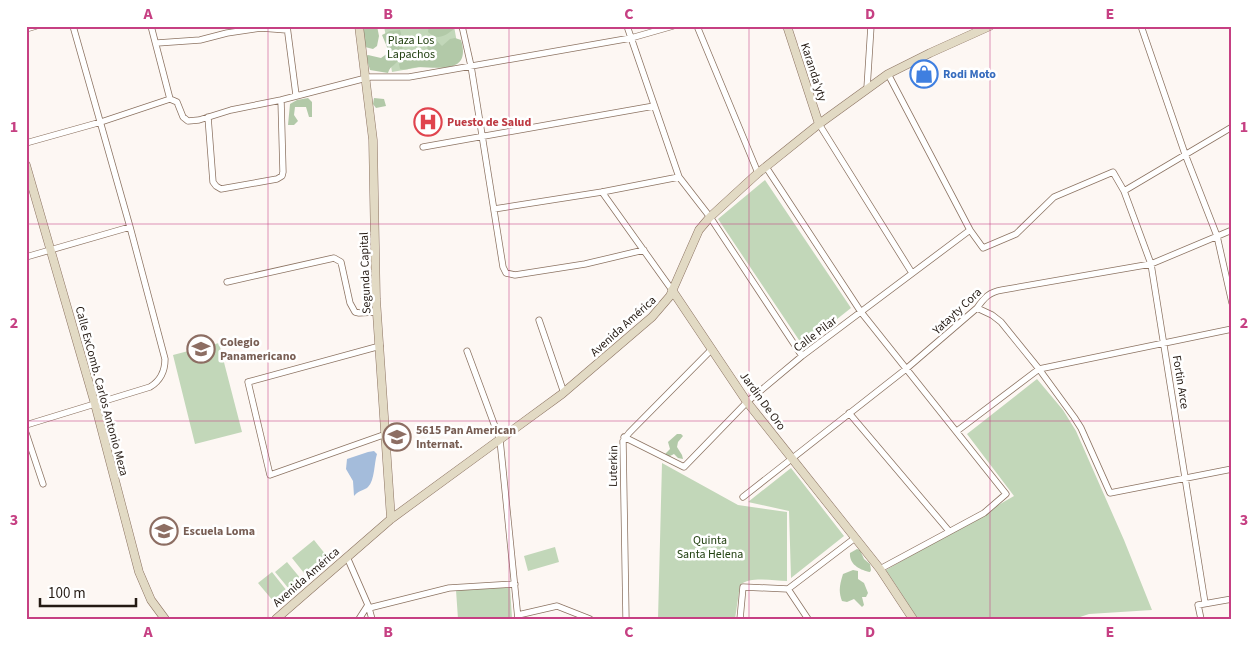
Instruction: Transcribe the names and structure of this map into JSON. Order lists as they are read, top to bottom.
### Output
{
  "streets": {
    "street": [
      "Karanda'yty",
      "Segunda Capital",
      "Yatayty Cora",
      "Avenida América",
      "Calle Pilar",
      "Fortin Arce",
      "Calle ExComb. Carlos Antonio Meza",
      "Jardin De Oro",
      "Luterkin"
    ]
  },
  "crossings": [
    ["Karanda'yty", "Avenida América"],
    ["Segunda Capital", "Avenida América"],
    ["Yatayty Cora", "Fortin Arce"],
    ["Yatayty Cora", "Jardin De Oro"],
    ["Avenida América", "Jardin De Oro"],
    ["Calle Pilar", "Fortin Arce"],
    ["Calle Pilar", "Jardin De Oro"],
    ["Calle Pilar", "Luterkin"],
    ["Jardin De Oro", "Luterkin"]
  ],
  "parks": ["Plaza Los Lapachos", "Quinta Santa Helena"],
  "places": {
    "shop": ["Rodi Moto"],
    "hospital": ["Puesto de Salud"],
    "school or university": ["Colegio Panamericano", "5615 Pan American Internat.", "Escuela Loma"]
  },
  "scale_bar": "100 m",
  "grid": {
    "columns": [
      "A",
      "B",
      "C",
      "D",
      "E"
    ],
    "rows": ["1", "2", "3"]
  }
}
